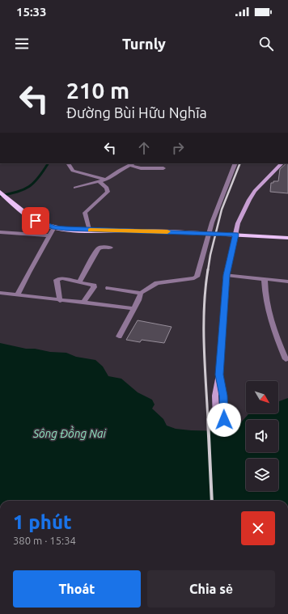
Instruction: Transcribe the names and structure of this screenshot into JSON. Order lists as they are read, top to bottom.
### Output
{
  "water": ["Sông Đồng Nai"],
  "north": "bottom right",
  "page": {
    "status": "15:33",
    "header": "Turnly",
    "turn": ["210 m", "Đường Bùi Hữu Nghĩa"],
    "heading": ["1 phút", "380 m · 15:34"],
    "buttons": ["Thoát", "Chia sẻ"]
  }
}
